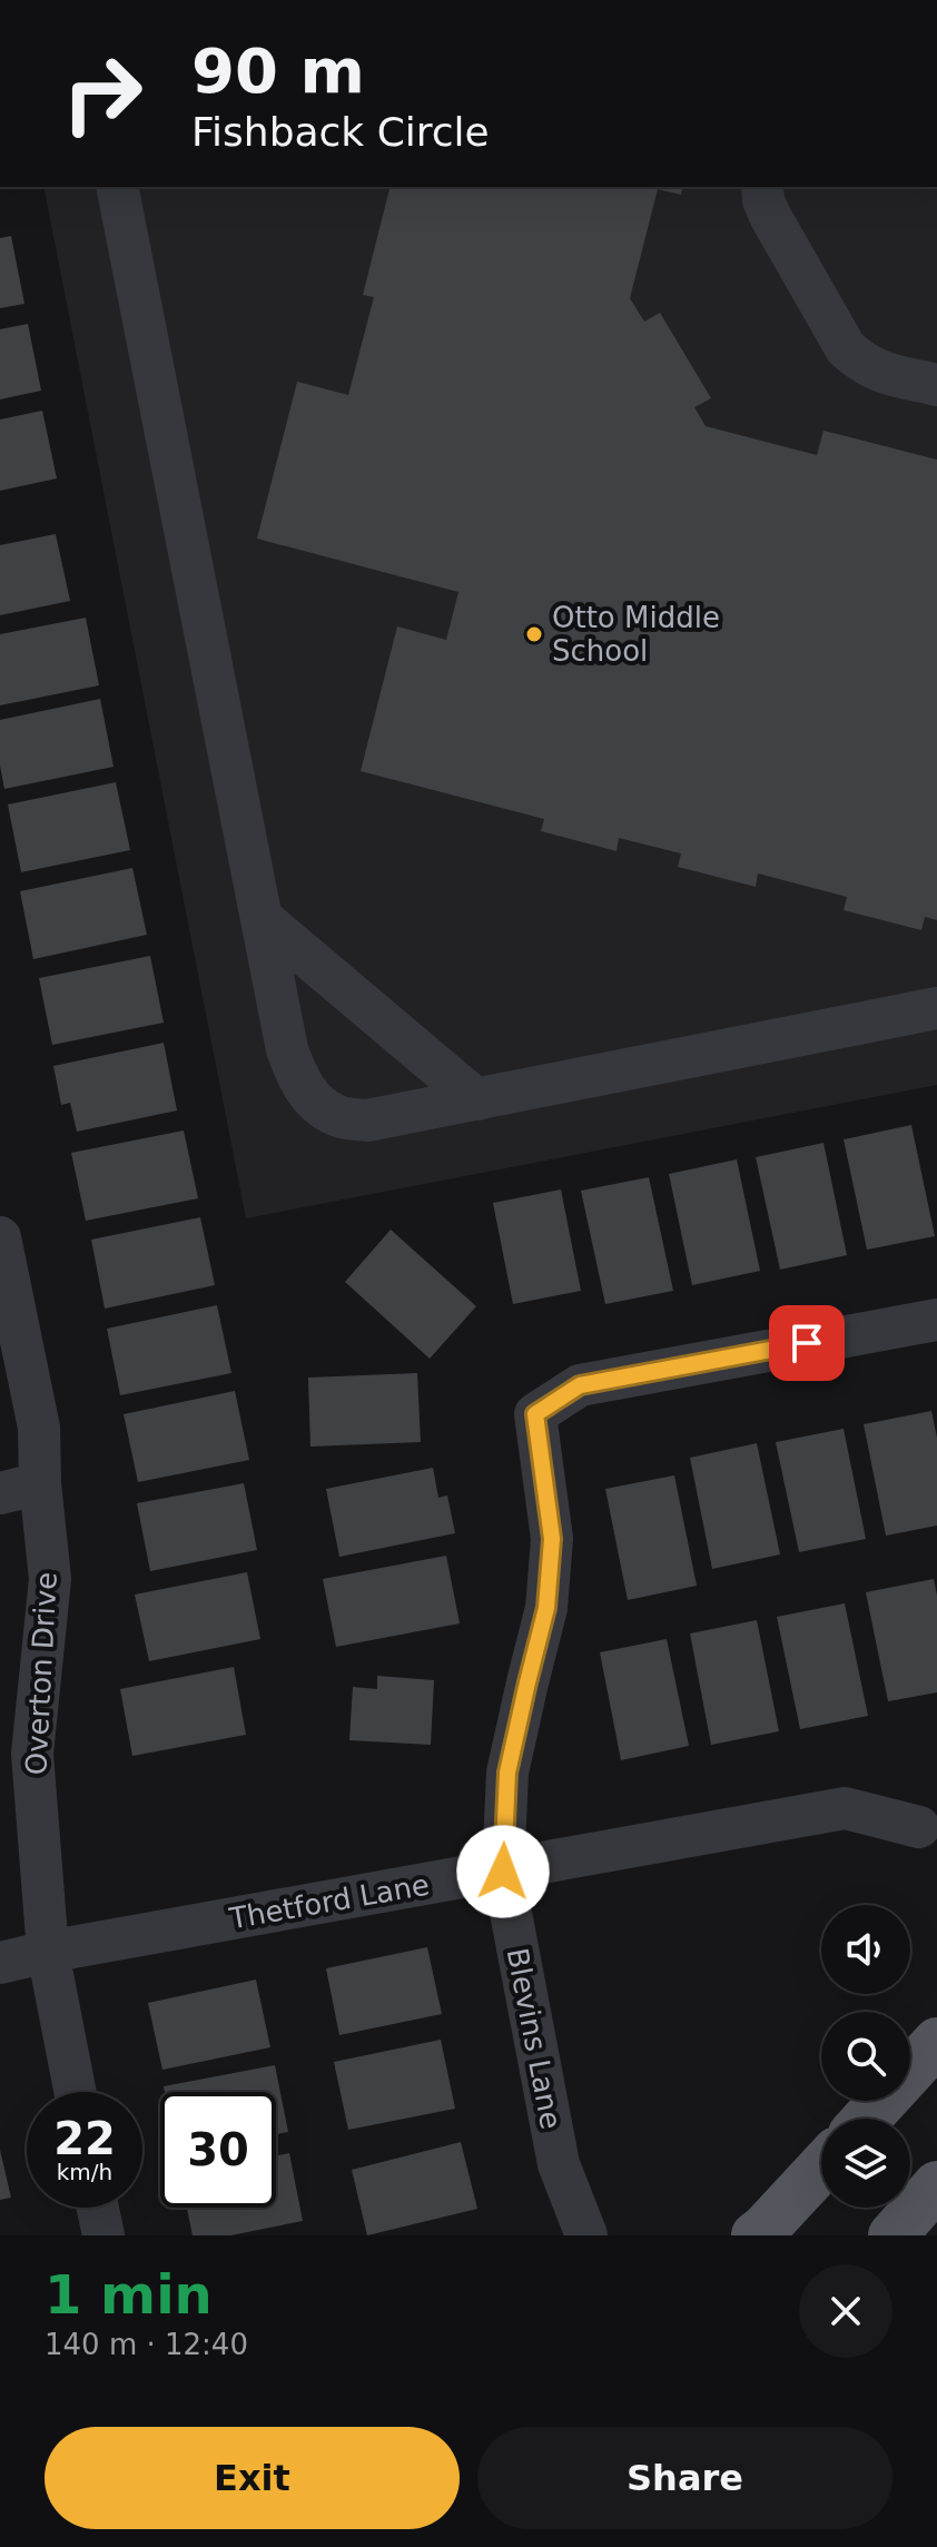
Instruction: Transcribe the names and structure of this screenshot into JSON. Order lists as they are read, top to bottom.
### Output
{
  "streets": {
    "street": ["Overton Drive", "Thetford Lane", "Blevins Lane"]
  },
  "crossings": [
    ["Overton Drive", "Thetford Lane"],
    ["Thetford Lane", "Blevins Lane"]
  ],
  "places": ["Otto Middle School"],
  "page": {
    "turn": ["90 m", "Fishback Circle"],
    "speed": "22 km/h",
    "limit": "30",
    "heading": ["1 min", "140 m · 12:40"],
    "buttons": ["Exit", "Share"]
  }
}
